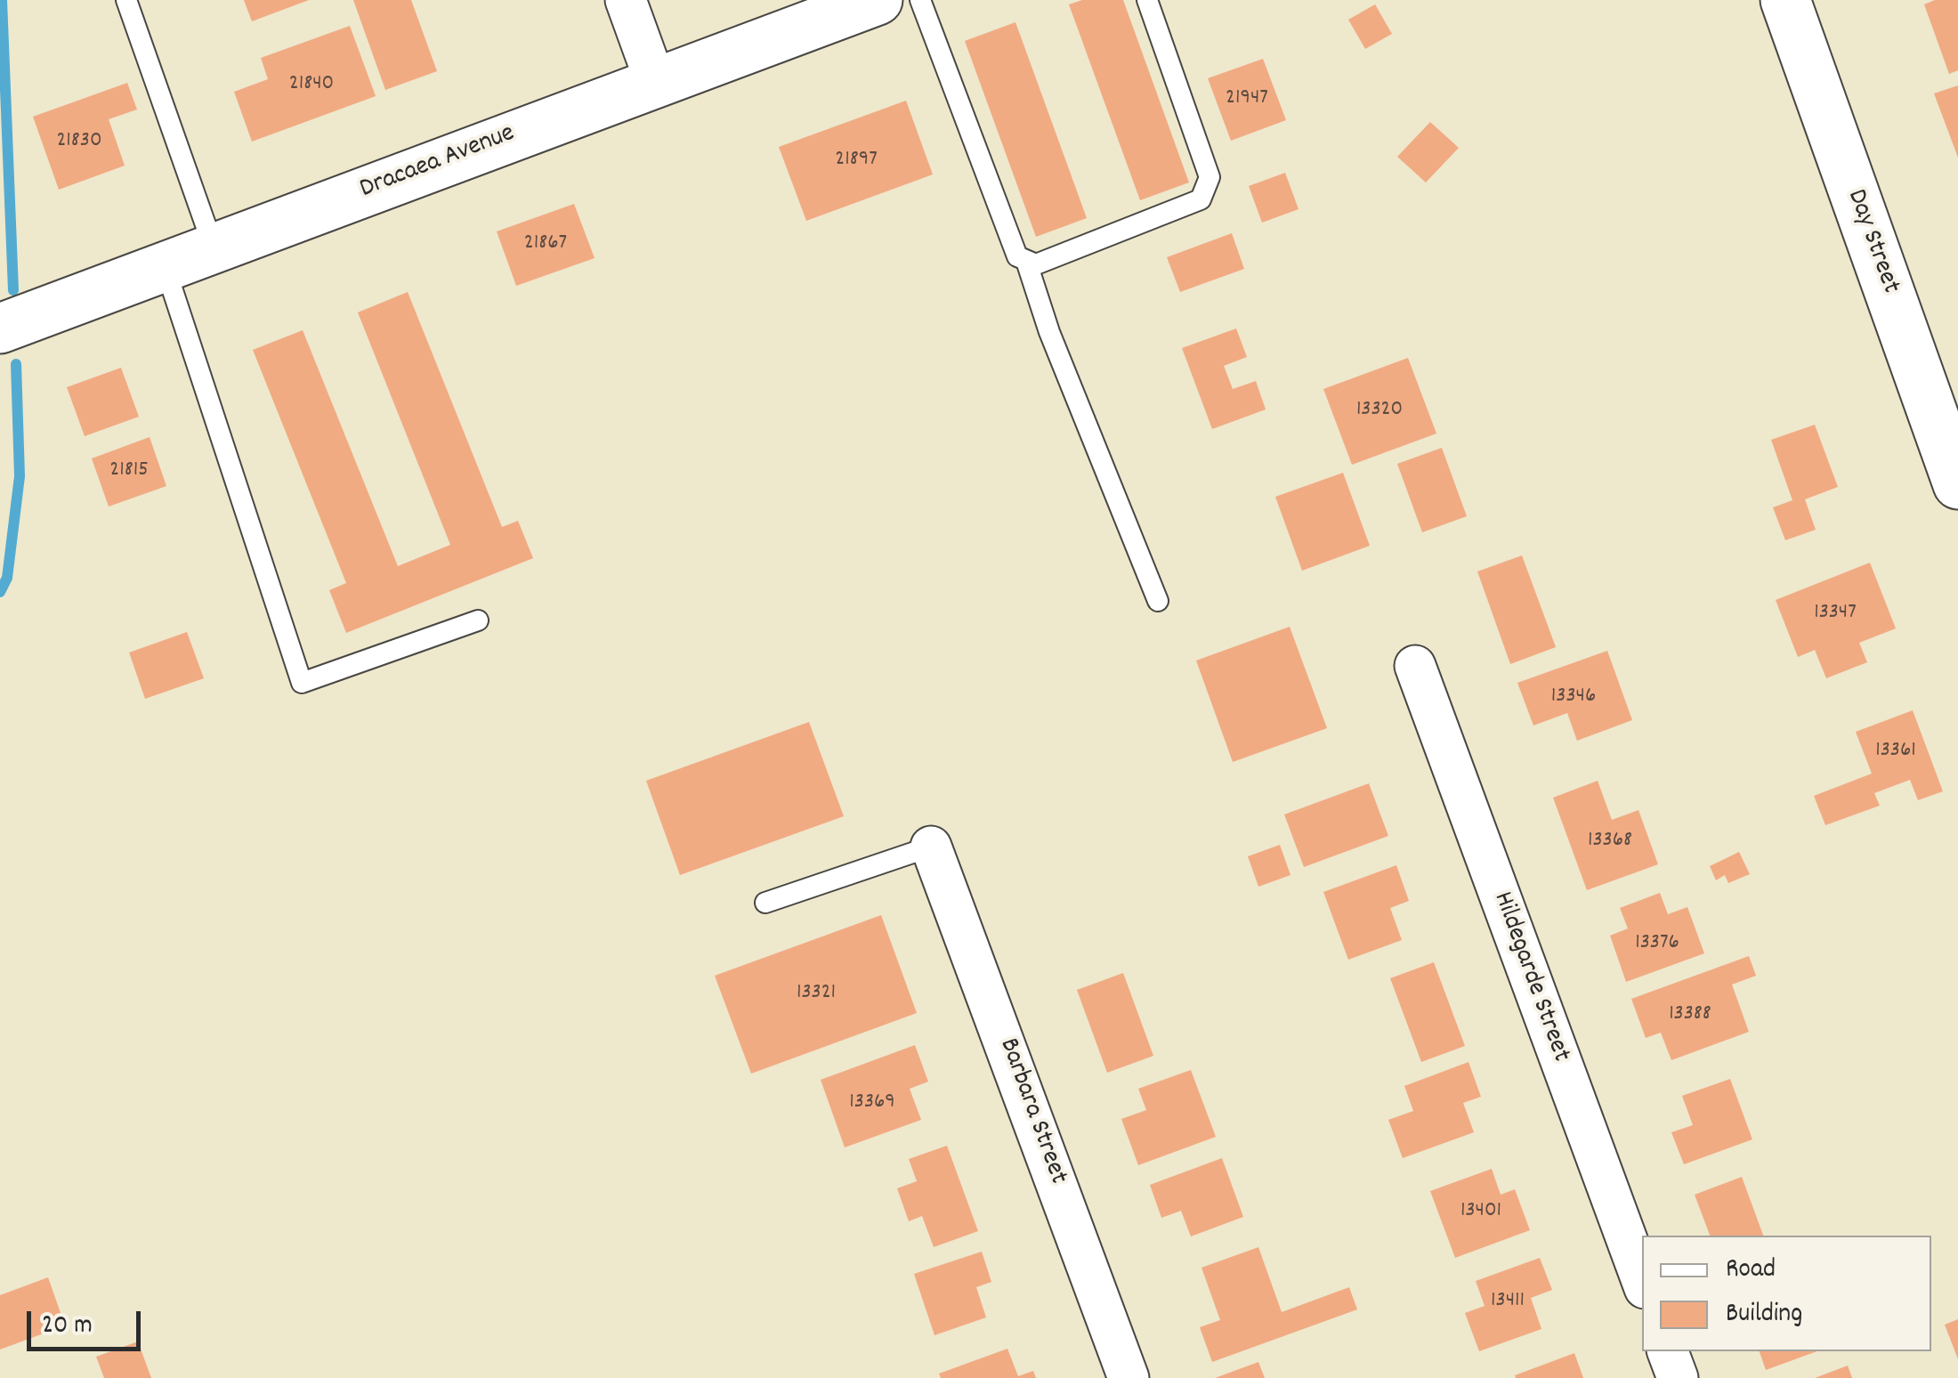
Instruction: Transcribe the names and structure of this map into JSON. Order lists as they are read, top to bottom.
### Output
{
  "streets": {
    "street": [
      "Dracaea Avenue",
      "Day Street",
      "Hildegarde Street",
      "Barbara Street"
    ]
  },
  "house_numbers": [
    "21840",
    "21947",
    "21830",
    "21897",
    "21867",
    "13320",
    "21815",
    "13347",
    "13346",
    "13361",
    "13368",
    "13376",
    "13321",
    "13388",
    "13369",
    "13401",
    "13411"
  ],
  "legend": ["Road", "Building"],
  "scale_bar": "20 m"
}
